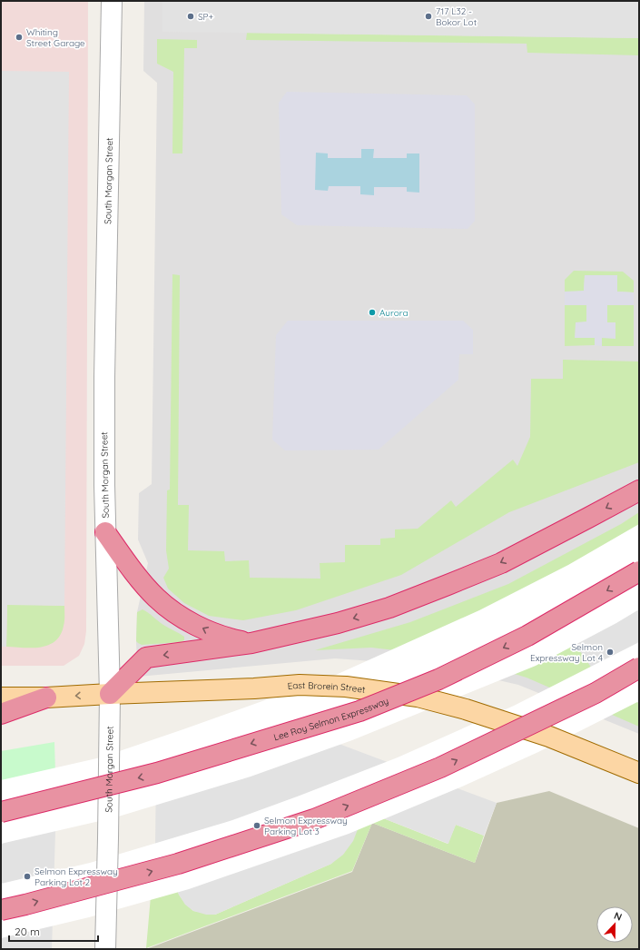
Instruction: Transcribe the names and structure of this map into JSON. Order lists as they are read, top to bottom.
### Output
{
  "streets": {
    "highway": ["Lee Roy Selmon Expressway"],
    "main road": ["East Brorein Street"],
    "street": ["South Morgan Street"]
  },
  "crossings": [
    ["South Morgan Street", "East Brorein Street"]
  ],
  "places": [
    "SP+",
    "717 L32 - Bokor Lot",
    "Whiting Street Garage",
    "Aurora",
    "Selmon Expressway Lot 4",
    "Selmon Expressway Parking Lot 3",
    "Selmon Expressway Parking Lot 2"
  ],
  "scale_bar": "20 m",
  "north": "top"
}
